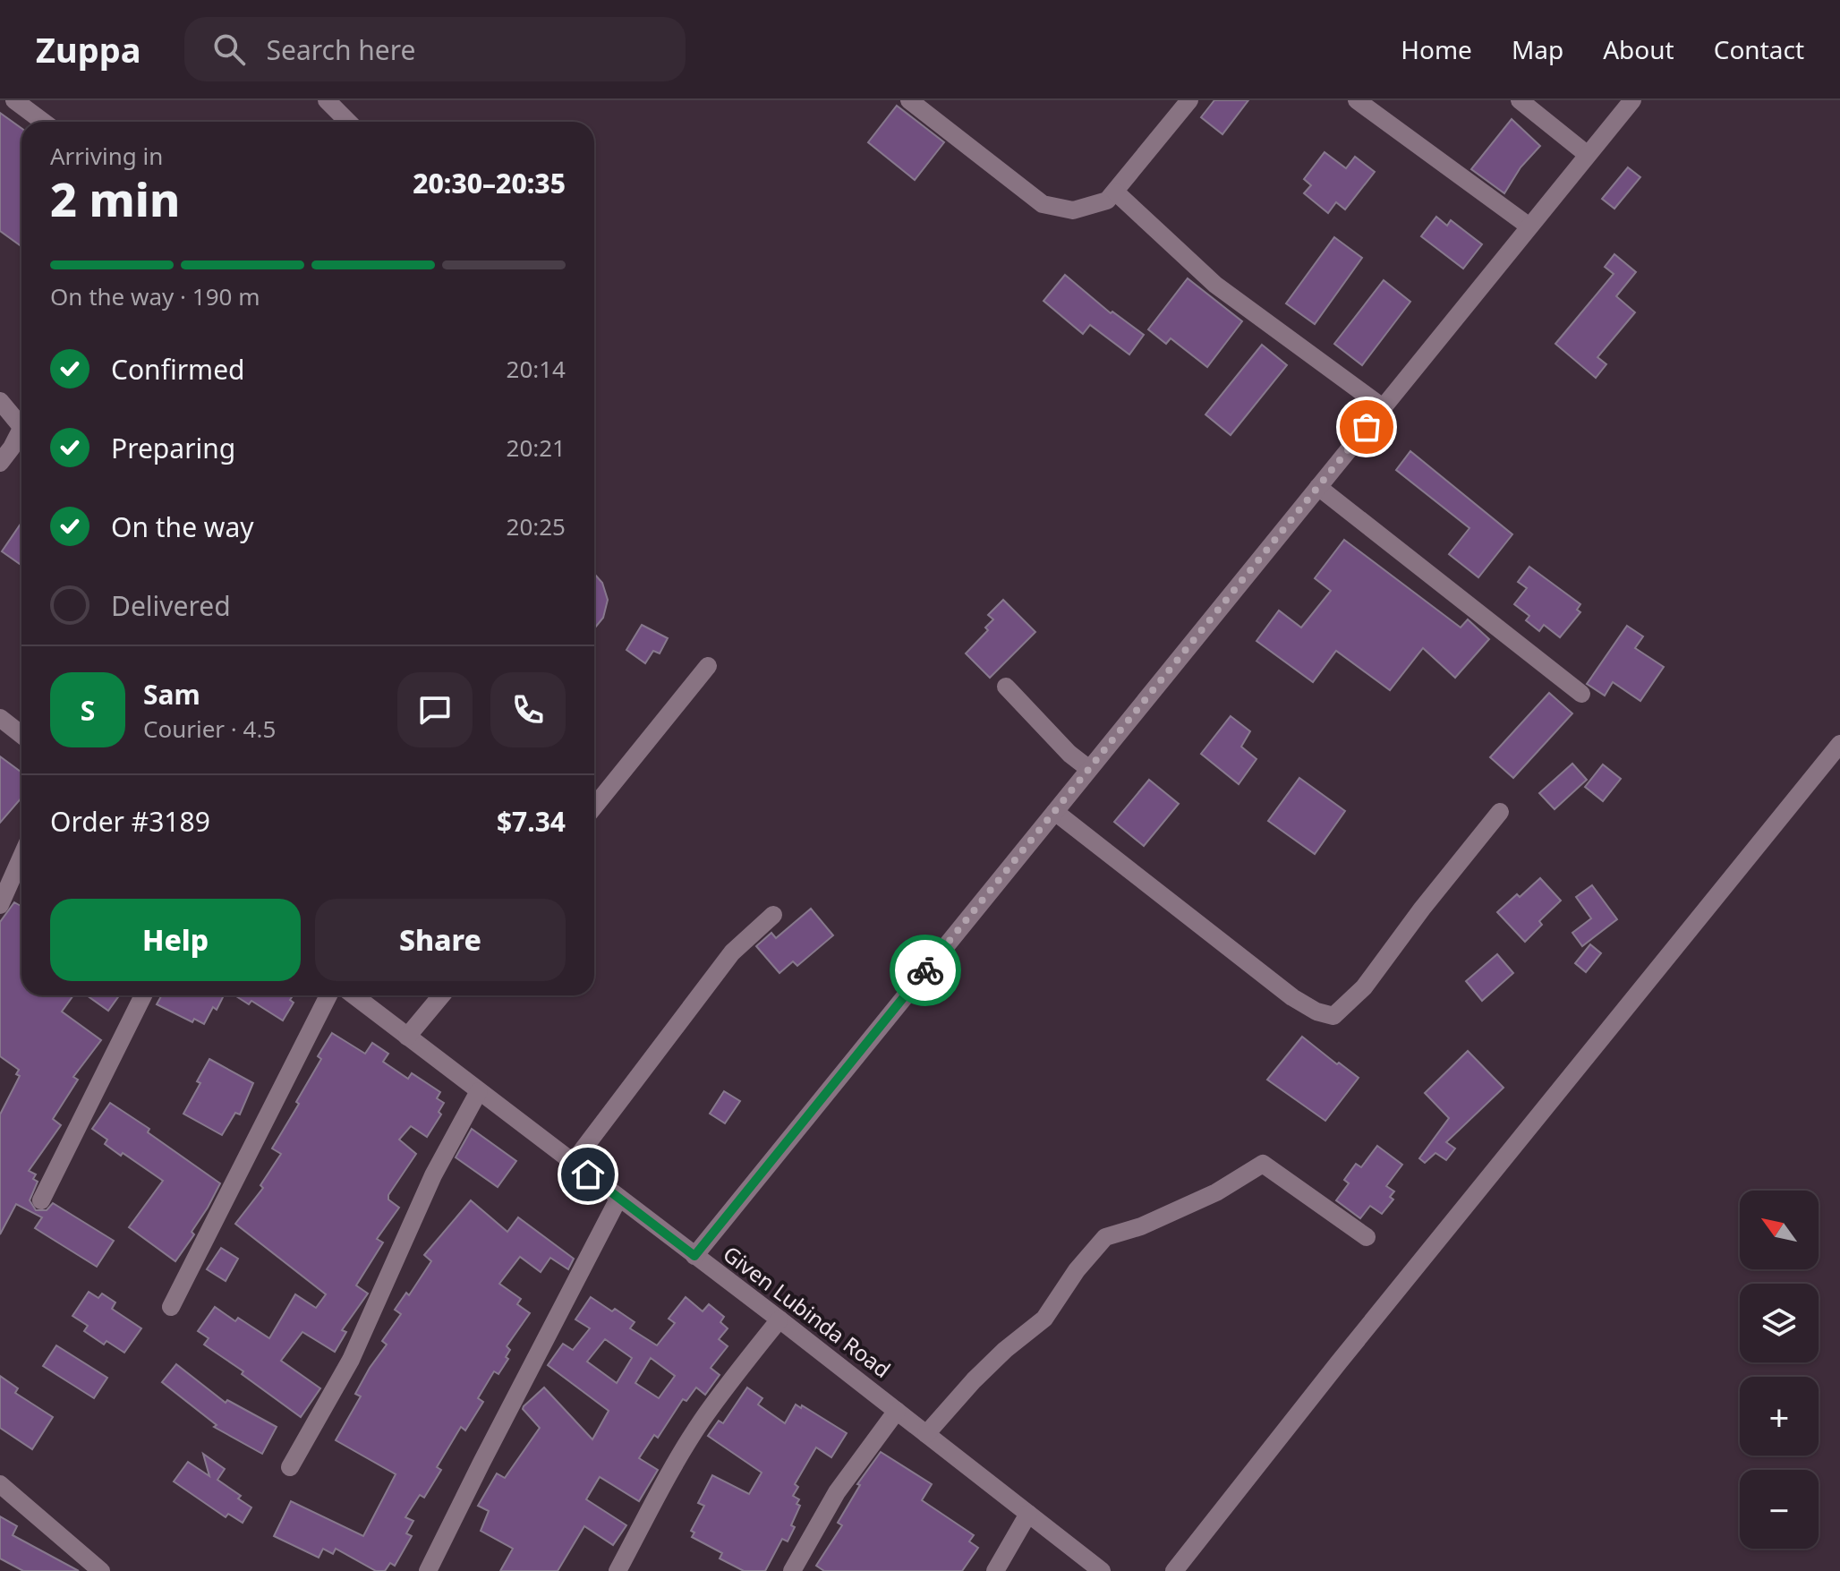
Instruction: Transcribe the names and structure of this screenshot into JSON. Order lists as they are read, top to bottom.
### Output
{
  "streets": {
    "street": ["Given Lubinda Road"]
  },
  "north": "top left",
  "page": {
    "header": "Zuppa",
    "search": "Search here",
    "nav": [
      "Home",
      "Map",
      "About",
      "Contact"
    ],
    "heading": ["2 min", "Arriving in", "20:30–20:35"],
    "panel": [
      "Sam",
      "Courier · 4.5",
      "Order #3189",
      "$7.34"
    ],
    "bar": "On the way · 190 m",
    "list": [
      ["Confirmed", "20:14"],
      ["Preparing", "20:21"],
      ["On the way", "20:25"],
      "Delivered"
    ],
    "round": "S",
    "buttons": ["Help", "Share"],
    "map_buttons": ["+", "−"]
  }
}
